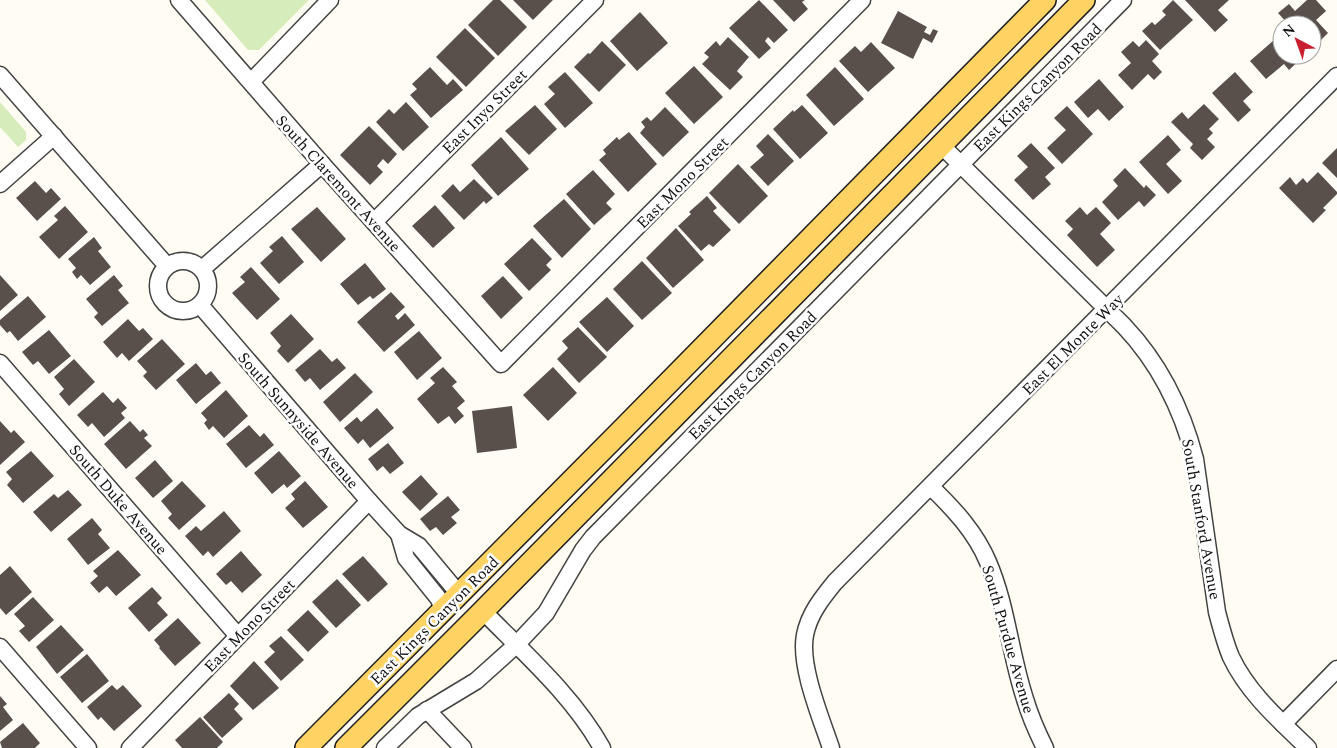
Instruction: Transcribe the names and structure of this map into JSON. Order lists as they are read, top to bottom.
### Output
{
  "streets": {
    "main road": ["East Kings Canyon Road"],
    "street": [
      "East Inyo Street",
      "East Mono Street",
      "South Claremont Avenue",
      "East El Monte Way",
      "South Sunnyside Avenue",
      "South Duke Avenue",
      "South Stanford Avenue",
      "South Purdue Avenue"
    ]
  },
  "crossings": [
    ["East Kings Canyon Road", "South Sunnyside Avenue"],
    ["East Kings Canyon Road", "South Stanford Avenue"],
    ["East Inyo Street", "South Claremont Avenue"],
    ["East Mono Street", "South Claremont Avenue"],
    ["East Mono Street", "South Sunnyside Avenue"],
    ["East Mono Street", "South Duke Avenue"],
    ["East El Monte Way", "South Stanford Avenue"],
    ["East El Monte Way", "South Purdue Avenue"]
  ],
  "north": "top left"
}
